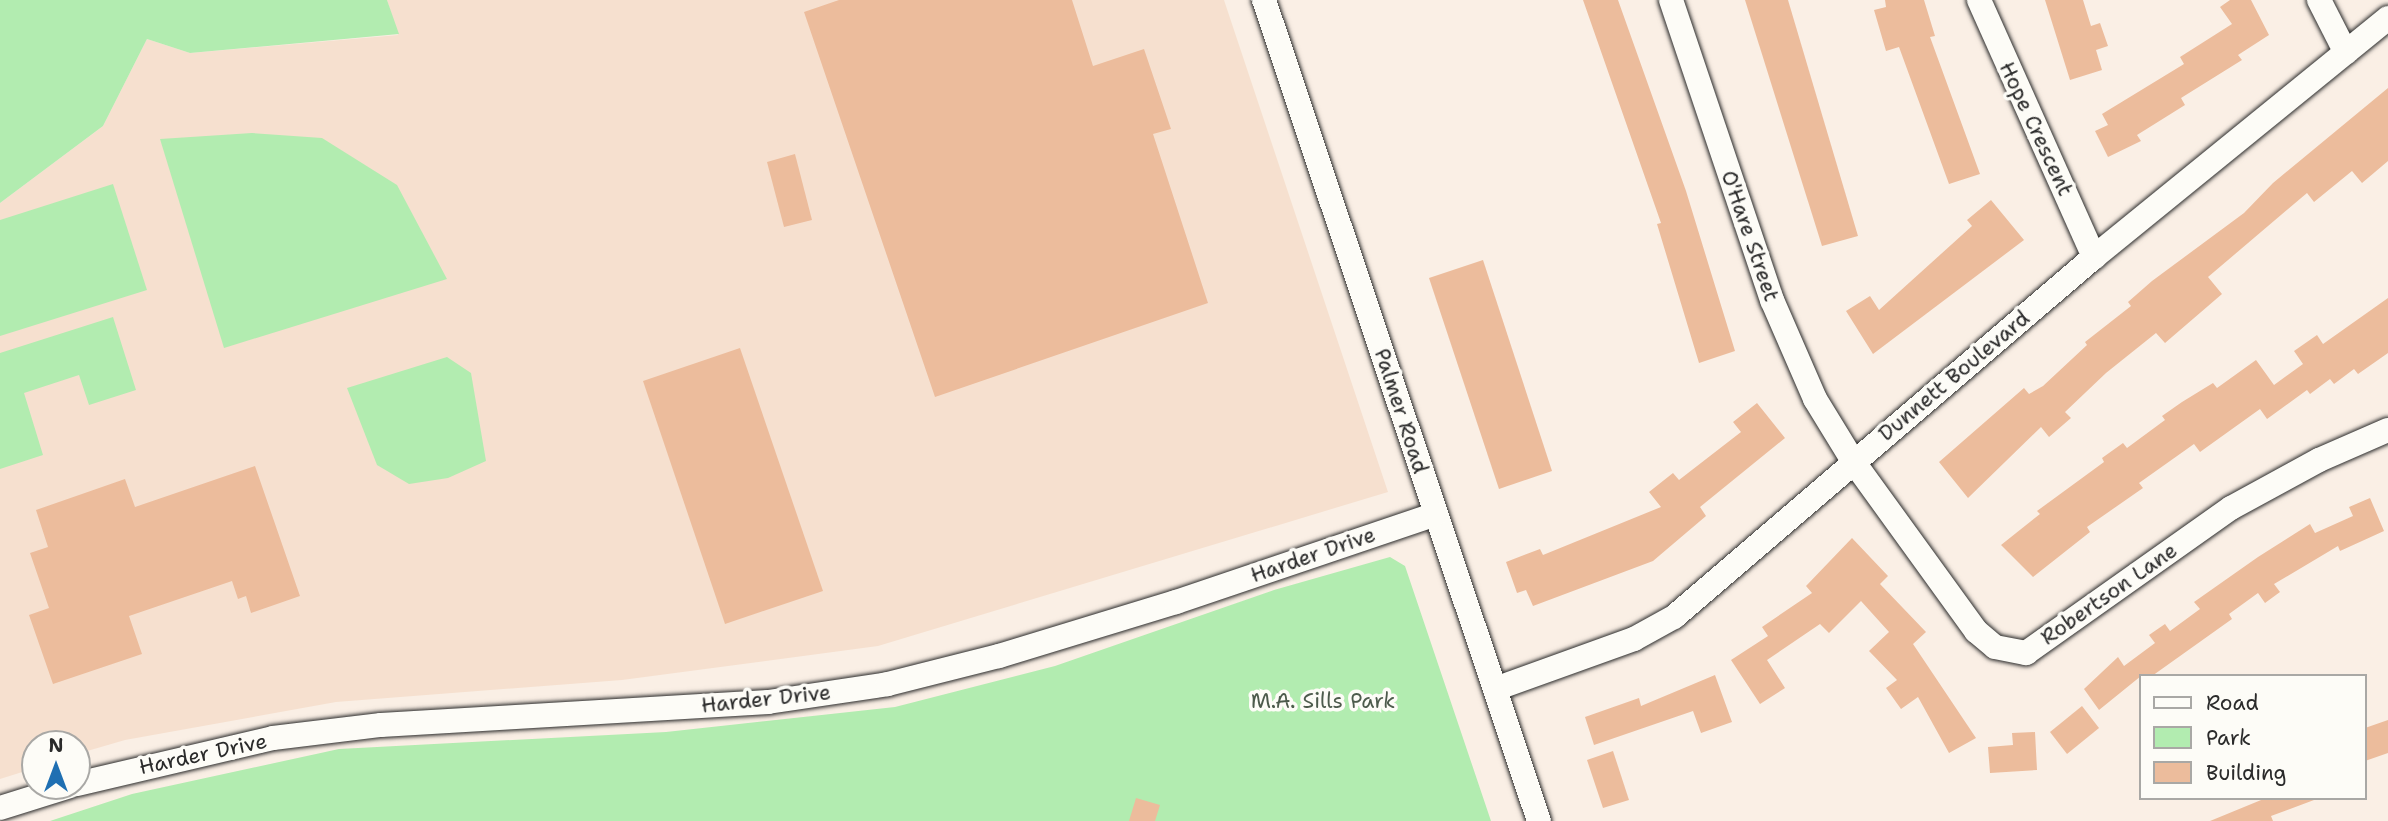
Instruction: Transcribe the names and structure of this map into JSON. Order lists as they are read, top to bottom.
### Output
{
  "streets": {
    "street": [
      "Hope Crescent",
      "O'Hare Street",
      "Dunnett Boulevard",
      "Palmer Road",
      "Harder Drive",
      "Robertson Lane"
    ]
  },
  "crossings": [
    ["Hope Crescent", "Dunnett Boulevard"],
    ["O'Hare Street", "Dunnett Boulevard"],
    ["O'Hare Street", "Robertson Lane"],
    ["Dunnett Boulevard", "Palmer Road"],
    ["Dunnett Boulevard", "Robertson Lane"],
    ["Palmer Road", "Harder Drive"]
  ],
  "parks": ["M.A. Sills Park"],
  "legend": ["Road", "Park", "Building"],
  "north": "top"
}
